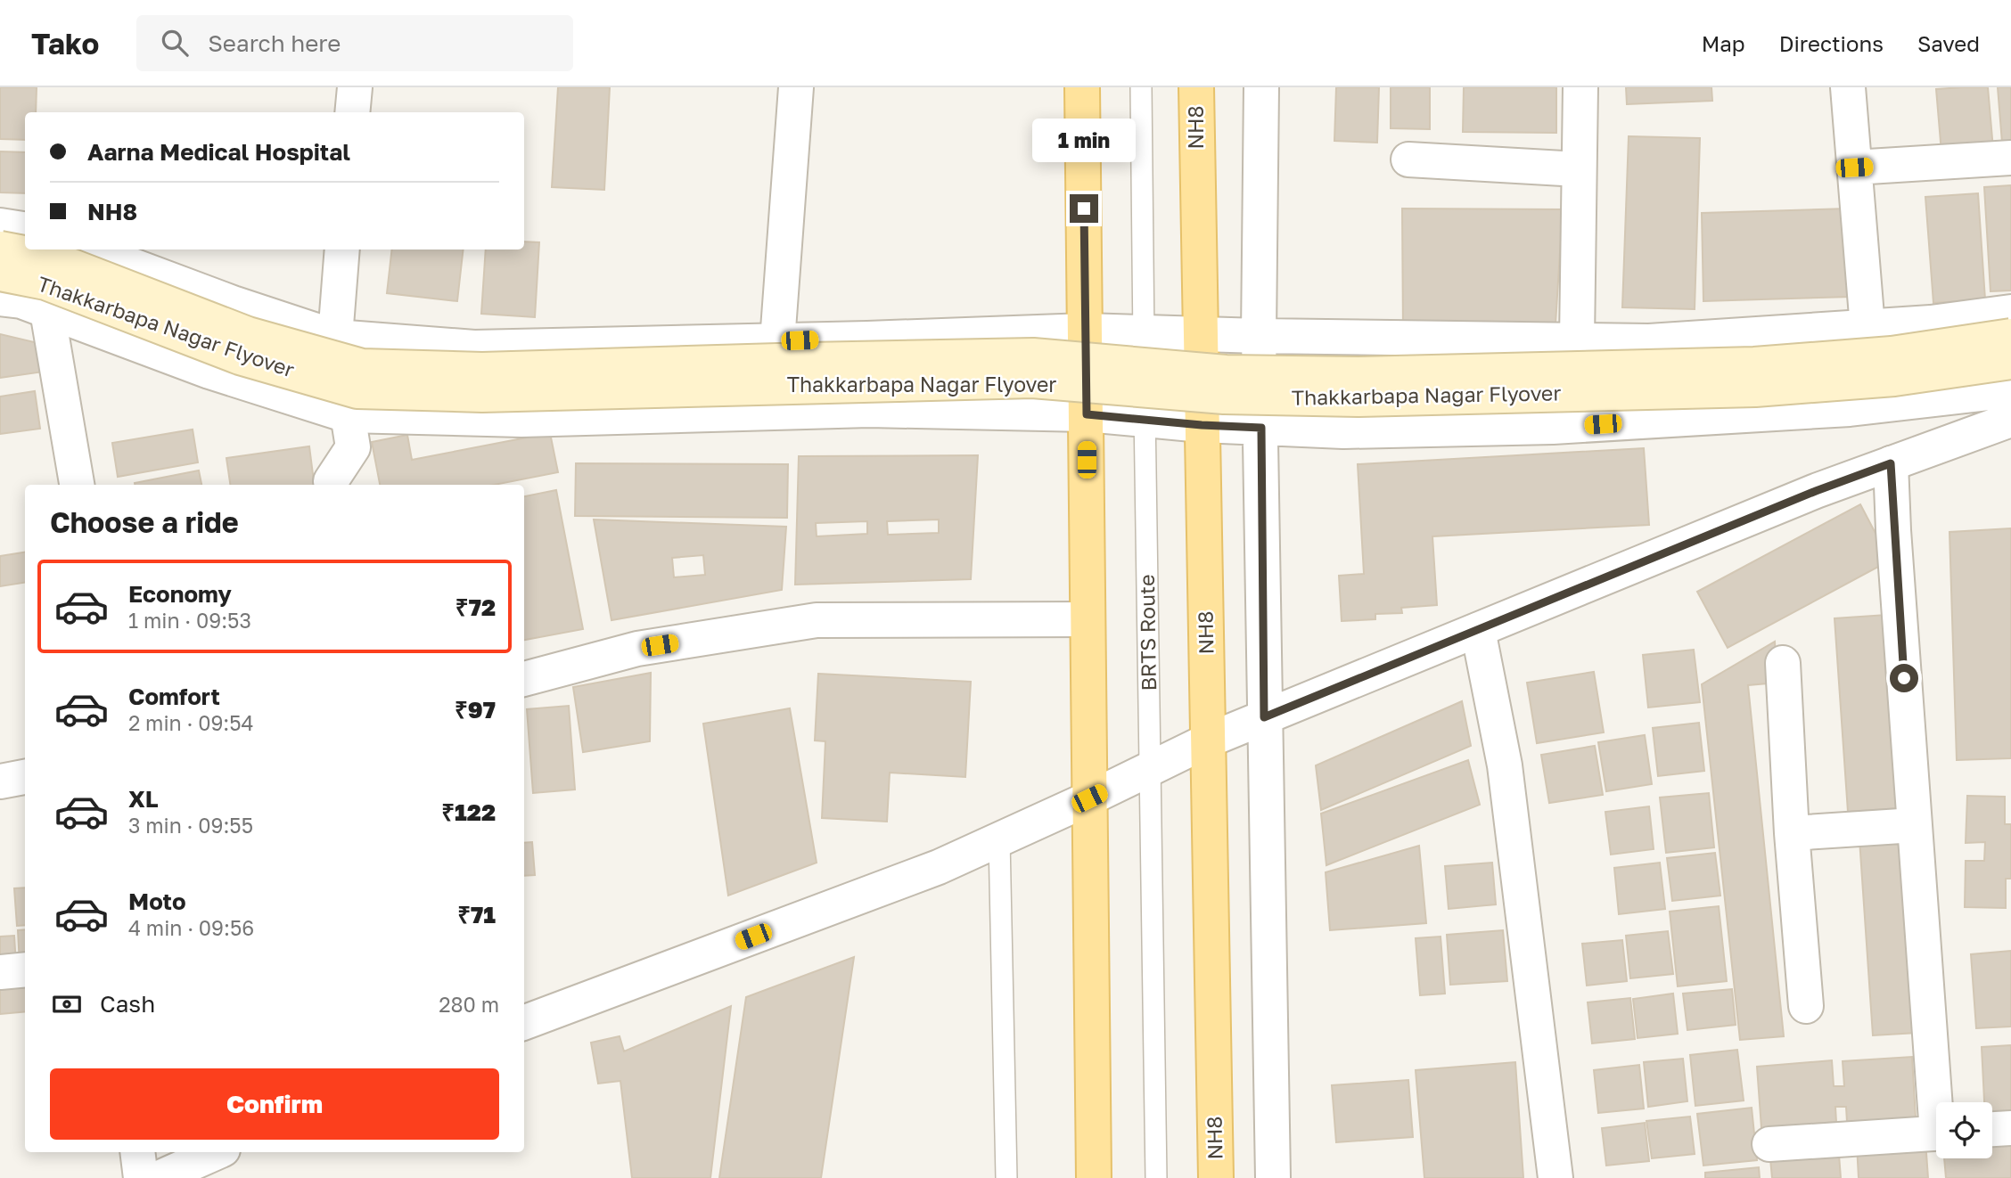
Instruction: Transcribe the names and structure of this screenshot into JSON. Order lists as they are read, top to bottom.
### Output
{
  "streets": {
    "main road": ["NH8", "Thakkarbapa Nagar Flyover"],
    "lane": ["BRTS Route"]
  },
  "page": {
    "header": "Tako",
    "search": "Search here",
    "nav": ["Map", "Directions", "Saved"],
    "banner": ["Aarna Medical Hospital", "NH8"],
    "bubble": "1 min",
    "heading": "Choose a ride",
    "list": [
      {
        "name": "Economy",
        "note": "1 min · 09:53",
        "value": "₹72"
      },
      {
        "name": "Comfort",
        "note": "2 min · 09:54",
        "value": "₹97"
      },
      {
        "name": "XL",
        "note": "3 min · 09:55",
        "value": "₹122"
      },
      {
        "name": "Moto",
        "note": "4 min · 09:56",
        "value": "₹71"
      }
    ],
    "pay": ["Cash", "280 m"],
    "buttons": "Confirm"
  }
}
